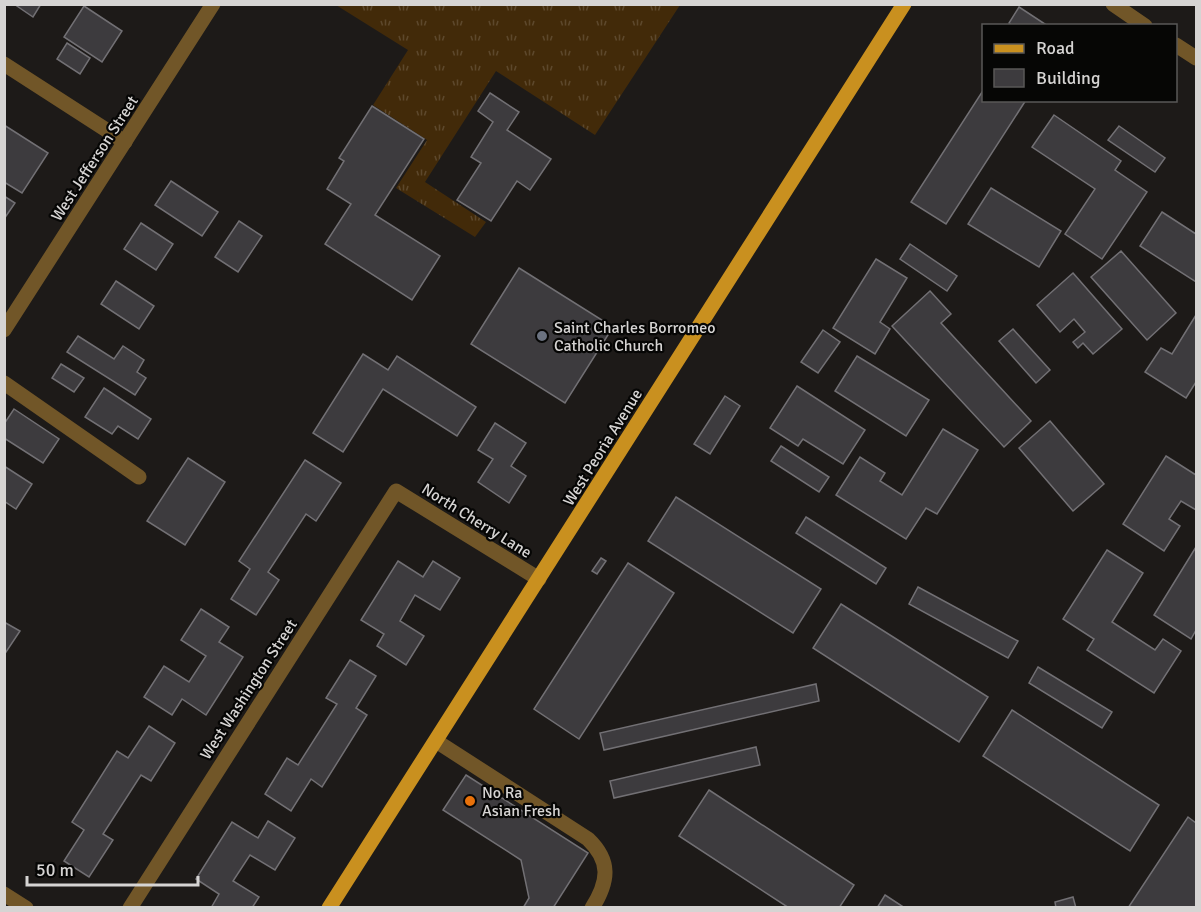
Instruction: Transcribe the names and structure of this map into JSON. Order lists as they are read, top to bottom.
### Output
{
  "streets": {
    "main road": ["West Peoria Avenue"],
    "street": ["West Jefferson Street", "North Cherry Lane", "West Washington Street"]
  },
  "crossings": [
    ["West Peoria Avenue", "North Cherry Lane"],
    ["North Cherry Lane", "West Washington Street"]
  ],
  "places": ["Saint Charles Borromeo Catholic Church", "No Ra Asian Fresh"],
  "legend": ["Road", "Building"],
  "scale_bar": "50 m"
}
